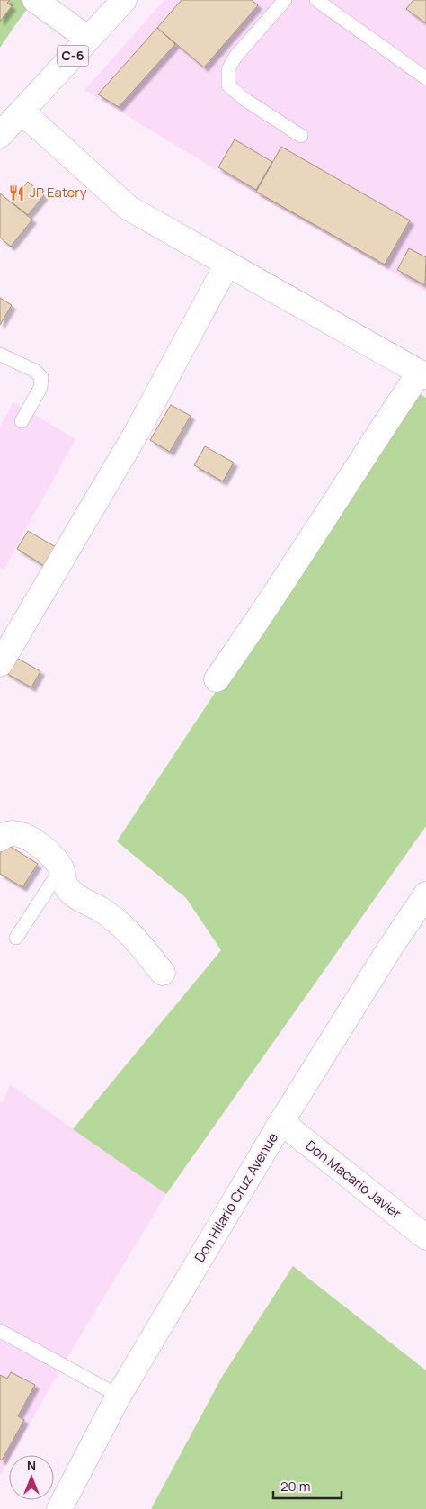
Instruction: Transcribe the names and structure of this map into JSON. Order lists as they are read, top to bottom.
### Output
{
  "streets": {
    "street": ["C-6", "Don Macario Javier", "Don Hilario Cruz Avenue"]
  },
  "crossings": [
    ["Don Macario Javier", "Don Hilario Cruz Avenue"]
  ],
  "places": {
    "restaurant": ["JP Eatery"]
  },
  "scale_bar": "20 m",
  "north": "top"
}
